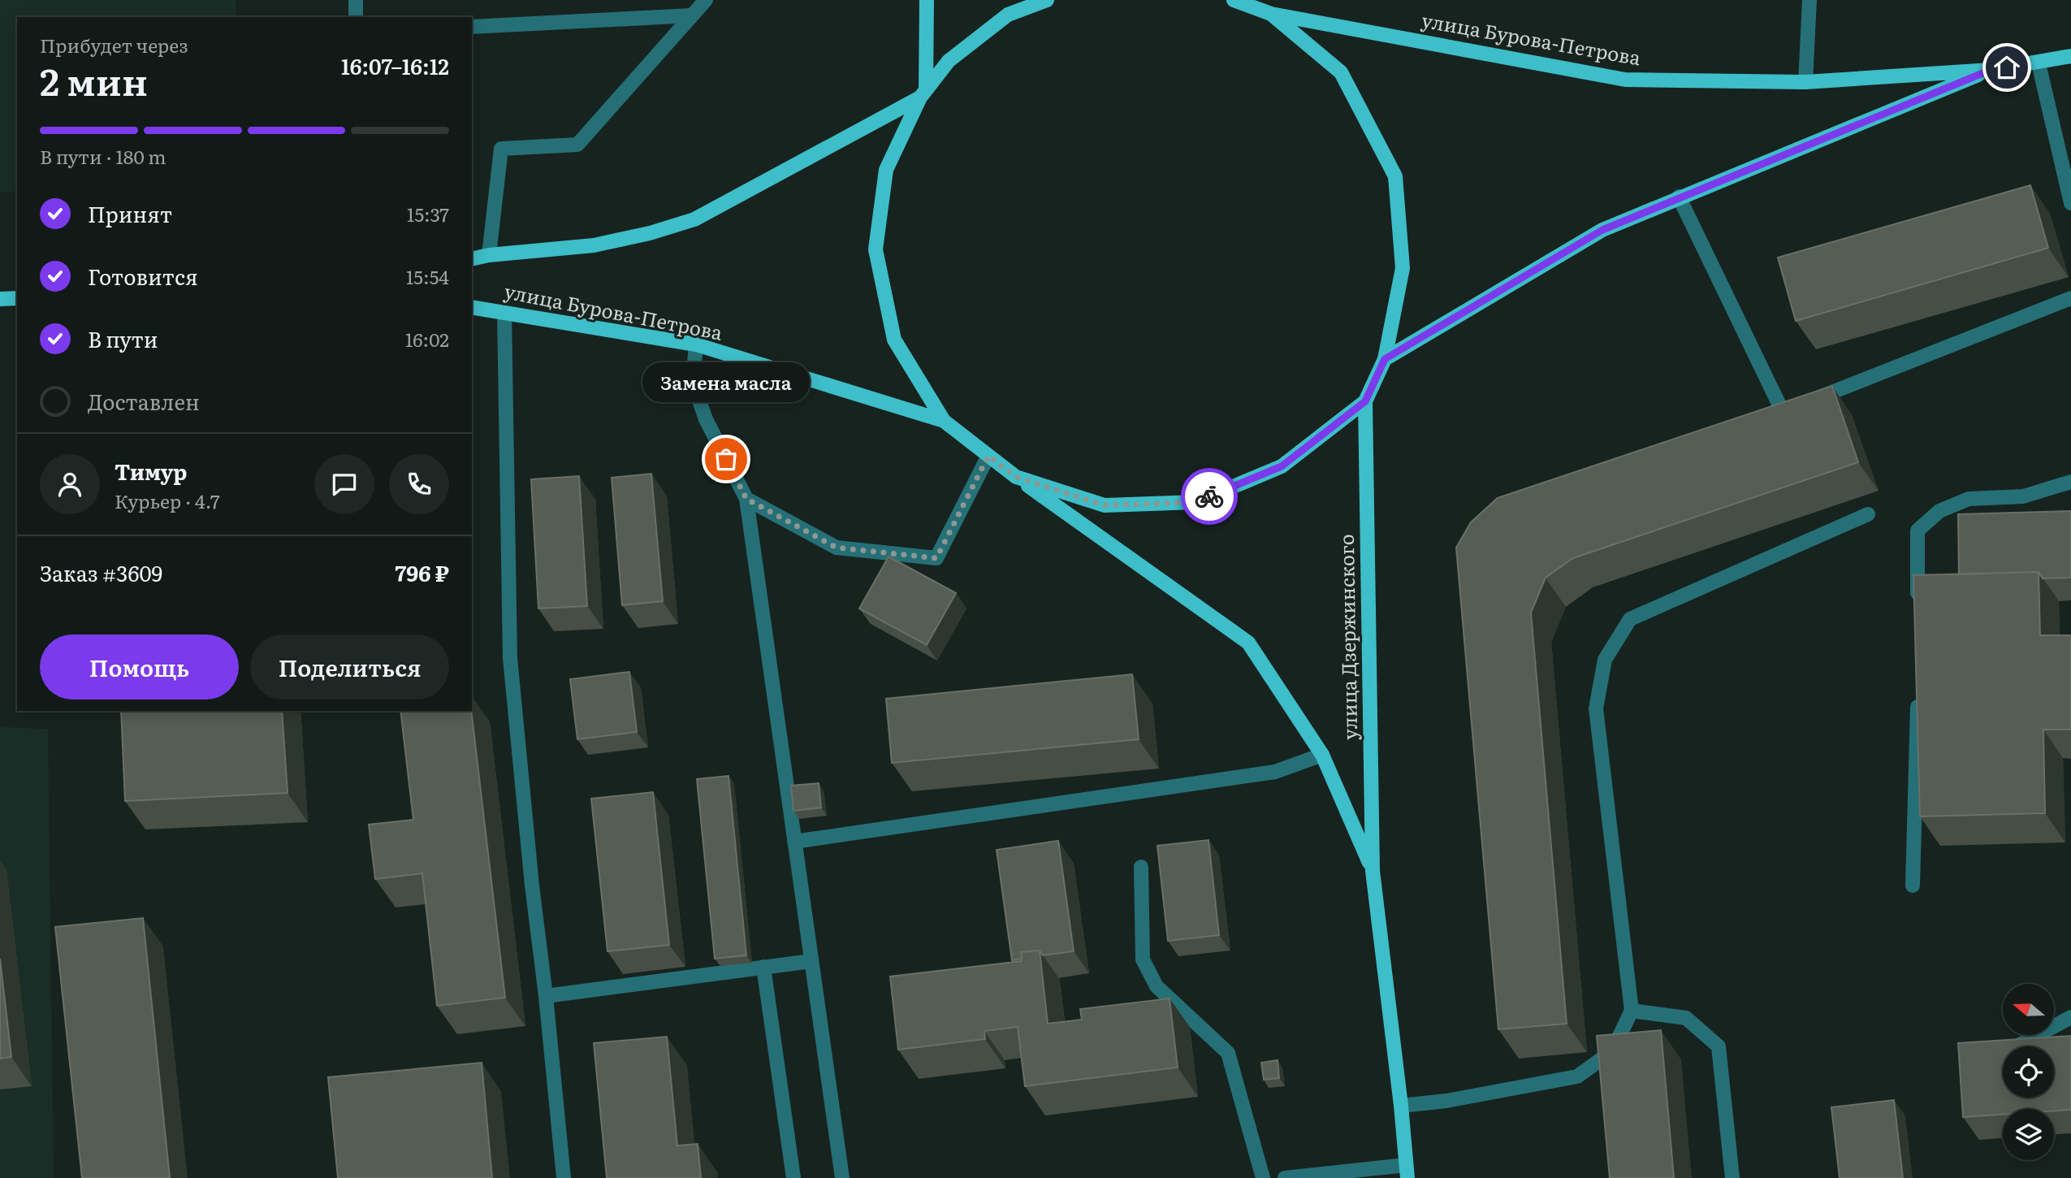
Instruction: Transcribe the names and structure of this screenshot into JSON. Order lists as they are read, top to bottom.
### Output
{
  "streets": {
    "main road": ["улица Бурова-Петрова", "улица Дзержинского"]
  },
  "crossings": [
    ["улица Бурова-Петрова", "улица Дзержинского"]
  ],
  "places": ["Замена масла"],
  "north": "left",
  "page": {
    "heading": ["2 мин", "Прибудет через", "16:07–16:12"],
    "panel": [
      "Тимур",
      "Курьер · 4.7",
      "Заказ #3609",
      "796 ₽"
    ],
    "bar": "В пути · 180 m",
    "list": [
      ["Принят", "15:37"],
      ["Готовится", "15:54"],
      ["В пути", "16:02"],
      "Доставлен"
    ],
    "bubble": "Замена масла",
    "buttons": ["Помощь", "Поделиться"]
  }
}
